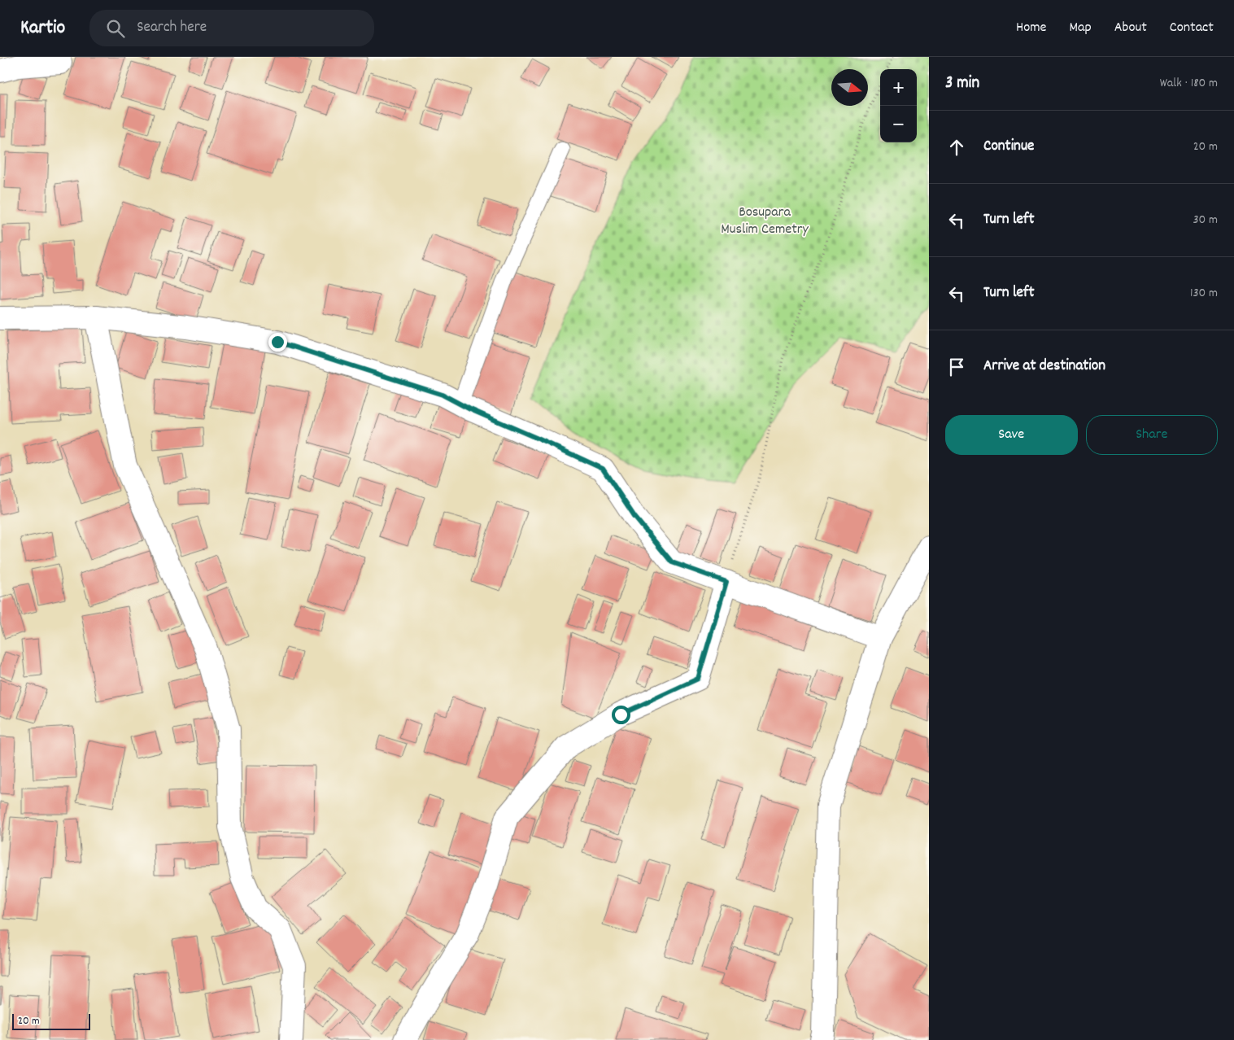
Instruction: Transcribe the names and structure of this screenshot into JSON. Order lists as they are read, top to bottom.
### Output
{
  "parks": ["Bosupara Muslim Cemetry"],
  "scale_bar": "20 m",
  "north": "right",
  "page": {
    "header": "Kartio",
    "search": "Search here",
    "nav": [
      "Home",
      "Map",
      "About",
      "Contact"
    ],
    "heading": ["3 min", "Walk · 180 m"],
    "map_buttons": ["+", "−"],
    "list": [
      ["Continue", "20 m"],
      ["Turn left", "30 m"],
      ["Turn left", "130 m"],
      "Arrive at destination"
    ],
    "buttons": ["Save", "Share"],
    "scale": "20 m"
  }
}
